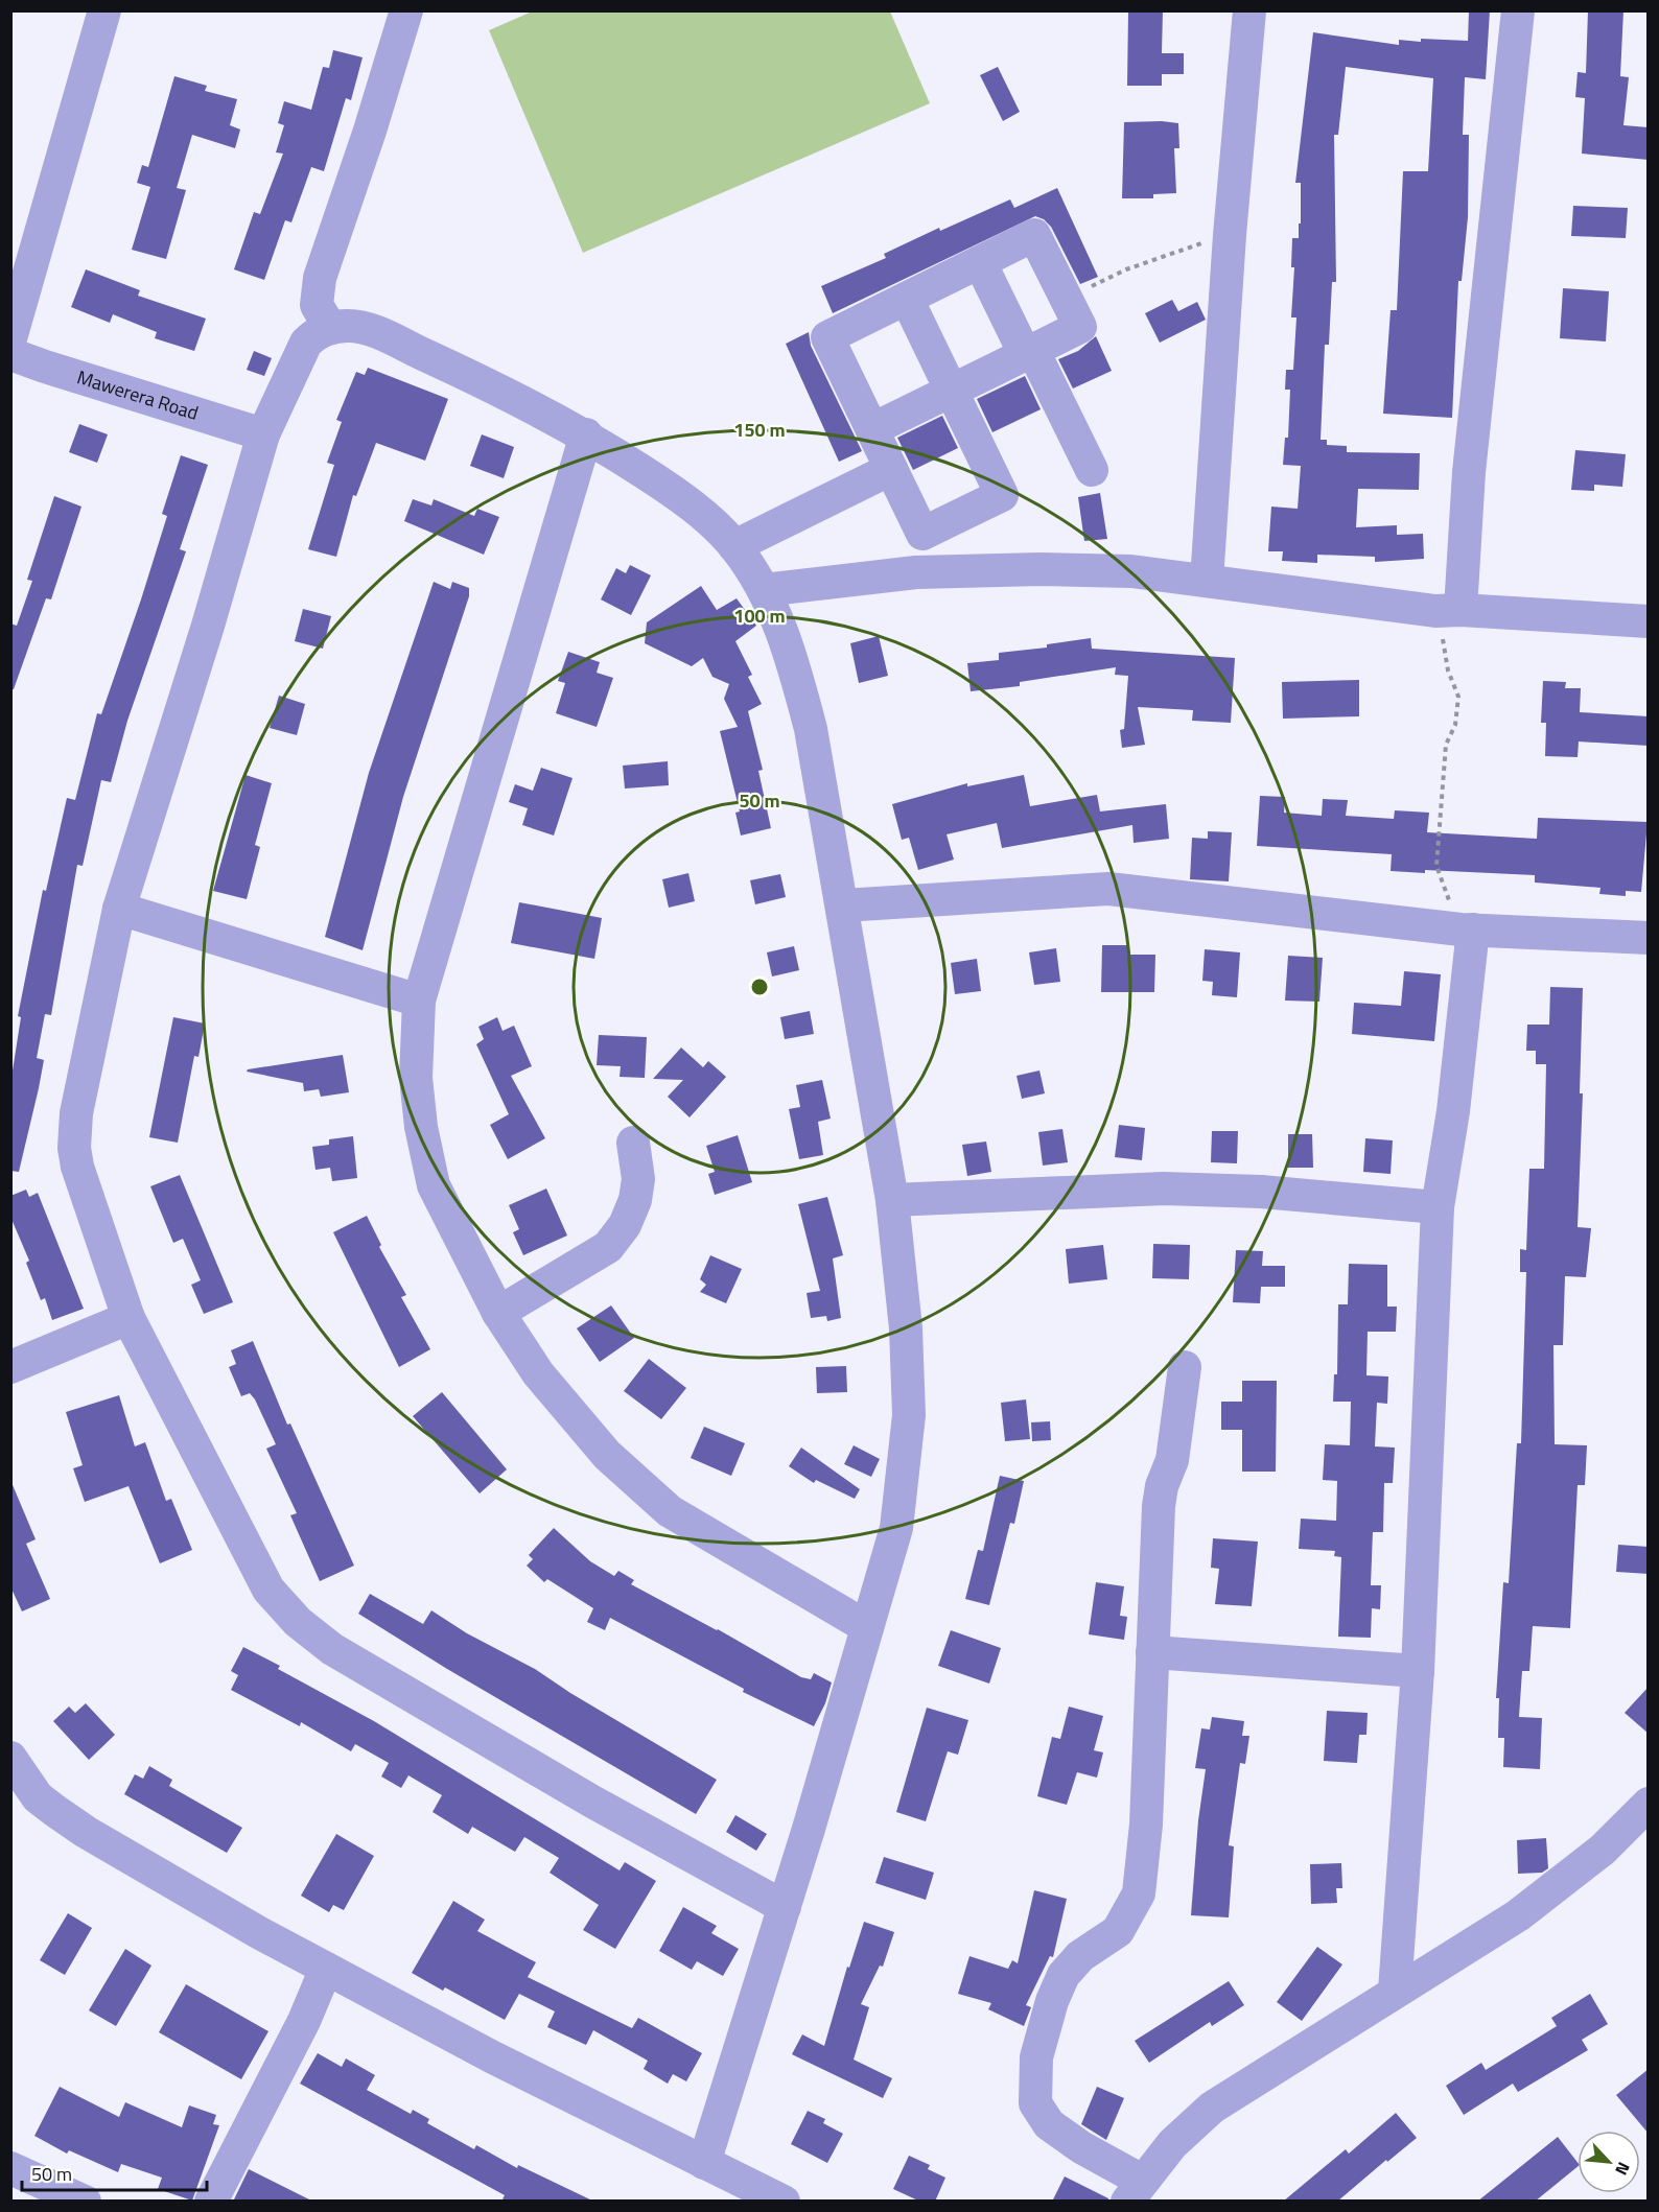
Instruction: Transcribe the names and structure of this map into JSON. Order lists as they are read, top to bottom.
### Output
{
  "streets": {
    "street": ["Mawerera Road"]
  },
  "scale_bar": "50 m",
  "north": "bottom right",
  "rings": ["150 m", "100 m", "50 m"]
}
